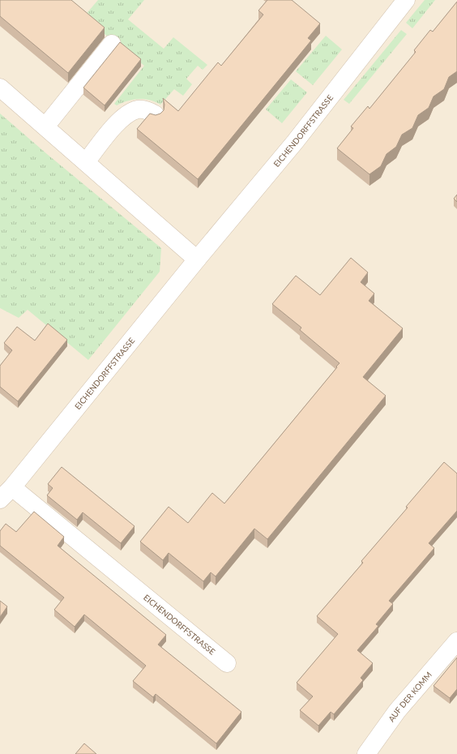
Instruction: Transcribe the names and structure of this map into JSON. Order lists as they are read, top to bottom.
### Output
{
  "streets": {
    "street": ["EICHENDORFFSTRASSE", "AUF DER KOMM"]
  }
}
